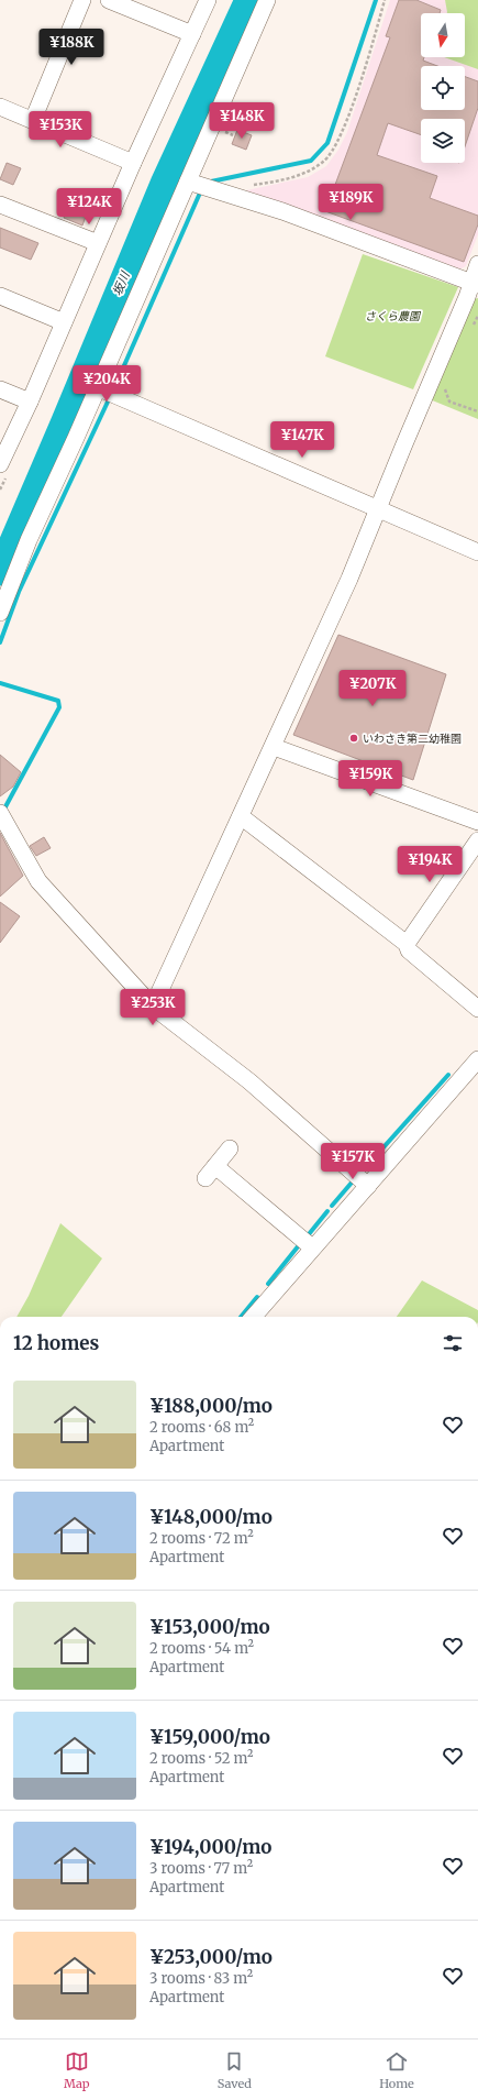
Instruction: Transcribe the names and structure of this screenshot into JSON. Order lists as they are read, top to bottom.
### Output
{
  "water": ["坂川"],
  "parks": ["さくら農園"],
  "places": ["いわさき第二幼稚園"],
  "north": "bottom",
  "page": {
    "price": [
      "¥188K",
      "¥148K",
      "¥153K",
      "¥189K",
      "¥124K",
      "¥204K",
      "¥147K",
      "¥207K",
      "¥159K",
      "¥194K",
      "¥253K",
      "¥157K"
    ],
    "heading": "12 homes",
    "list": [
      {
        "name": "¥188,000/mo",
        "note": "2 rooms · 68 m² · Apartment"
      },
      {
        "name": "¥148,000/mo",
        "note": "2 rooms · 72 m² · Apartment"
      },
      {
        "name": "¥153,000/mo",
        "note": "2 rooms · 54 m² · Apartment"
      },
      {
        "name": "¥159,000/mo",
        "note": "2 rooms · 52 m² · Apartment"
      },
      {
        "name": "¥194,000/mo",
        "note": "3 rooms · 77 m² · Apartment"
      },
      {
        "name": "¥253,000/mo",
        "note": "3 rooms · 83 m² · Apartment"
      }
    ],
    "tabs": ["Map", "Saved", "Home"]
  }
}
